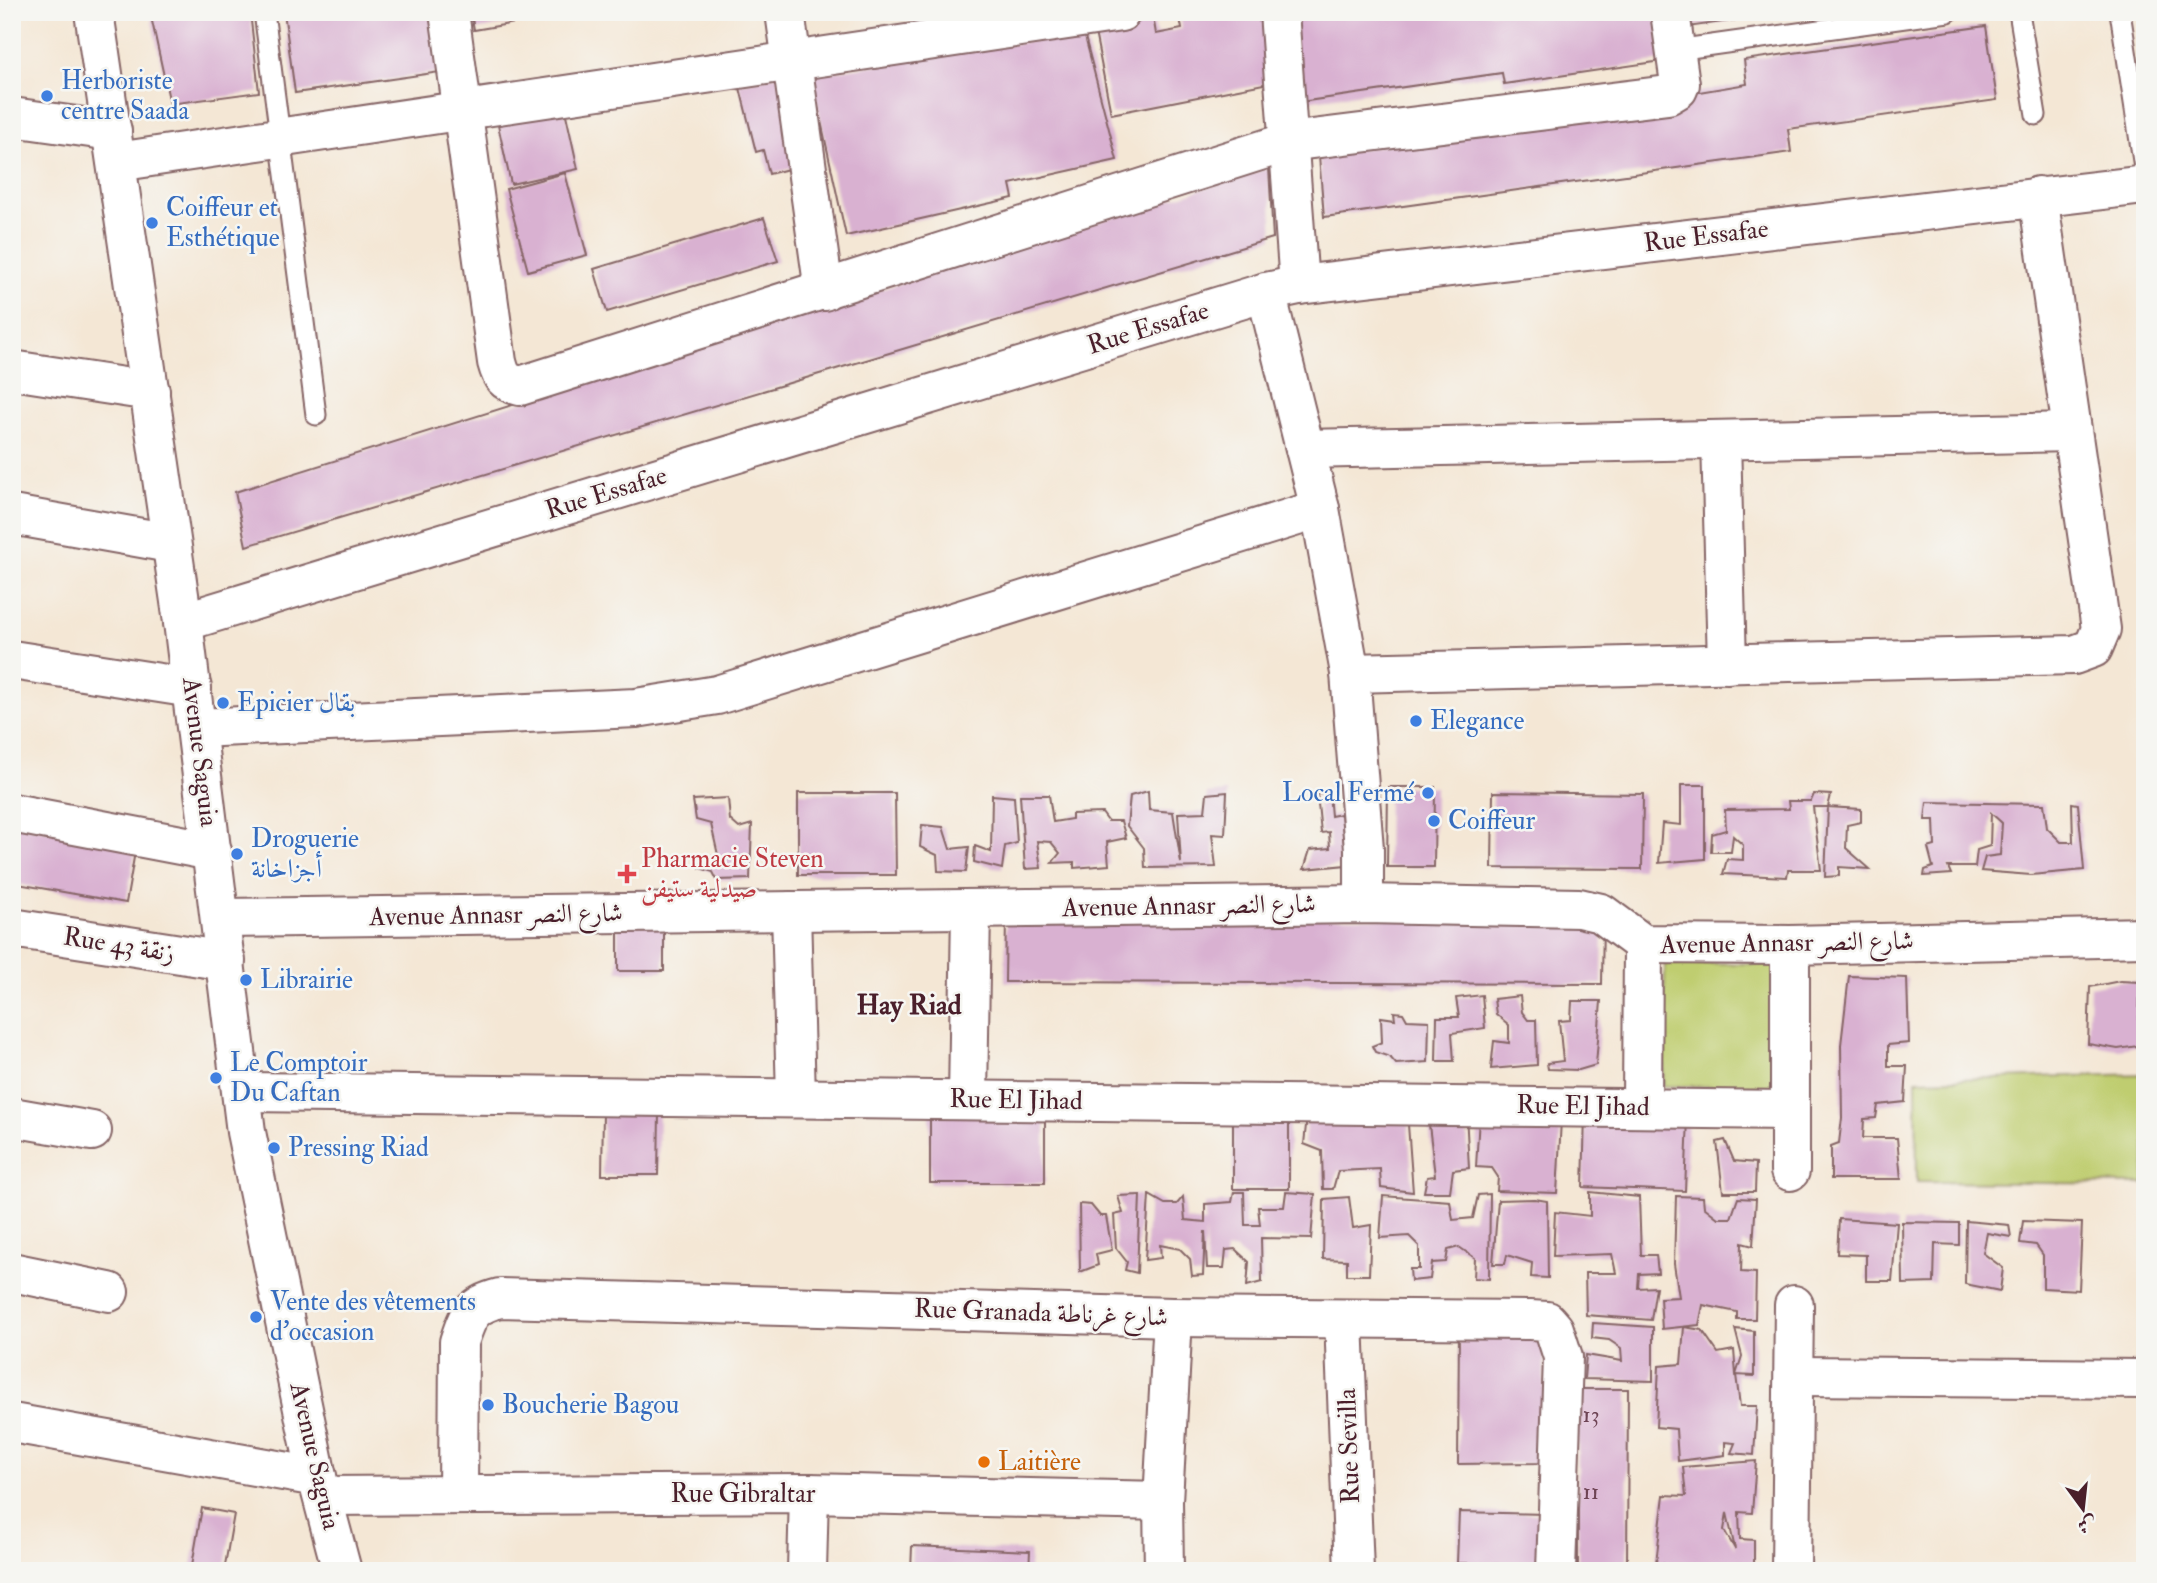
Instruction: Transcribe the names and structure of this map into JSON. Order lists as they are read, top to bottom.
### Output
{
  "streets": {
    "street": [
      "Rue Essafae",
      "Avenue Saguia",
      "Avenue Annasr شارع النصر",
      "Rue زنقة 43",
      "Rue El Jihad",
      "Rue Granada شارع غرناطة",
      "Rue Sevilla",
      "Rue Gibraltar"
    ]
  },
  "crossings": [
    ["Rue Essafae", "Avenue Saguia"],
    ["Avenue Saguia", "Avenue Annasr شارع النصر"],
    ["Avenue Saguia", "Rue زنقة 43"],
    ["Avenue Saguia", "Rue El Jihad"],
    ["Avenue Saguia", "Rue Gibraltar"],
    ["Rue Granada شارع غرناطة", "Rue Sevilla"],
    ["Rue Granada شارع غرناطة", "Rue Gibraltar"]
  ],
  "districts": ["Hay Riad"],
  "places": {
    "other": [
      "Herboriste centre Saada",
      "Coiffeur et Esthétique",
      "Epicier بقال",
      "Elegance",
      "Local Fermé",
      "Coiffeur",
      "Droguerie أجزاخانة",
      "Librairie",
      "Le Comptoir Du Caftan",
      "Pressing Riad",
      "Vente des vêtements d'occasion",
      "Boucherie Bagou",
      "Laitière"
    ],
    "health": ["Pharmacie Steven صيدلية ستيفن"]
  },
  "house_numbers": ["13", "11"],
  "north": "bottom"
}
